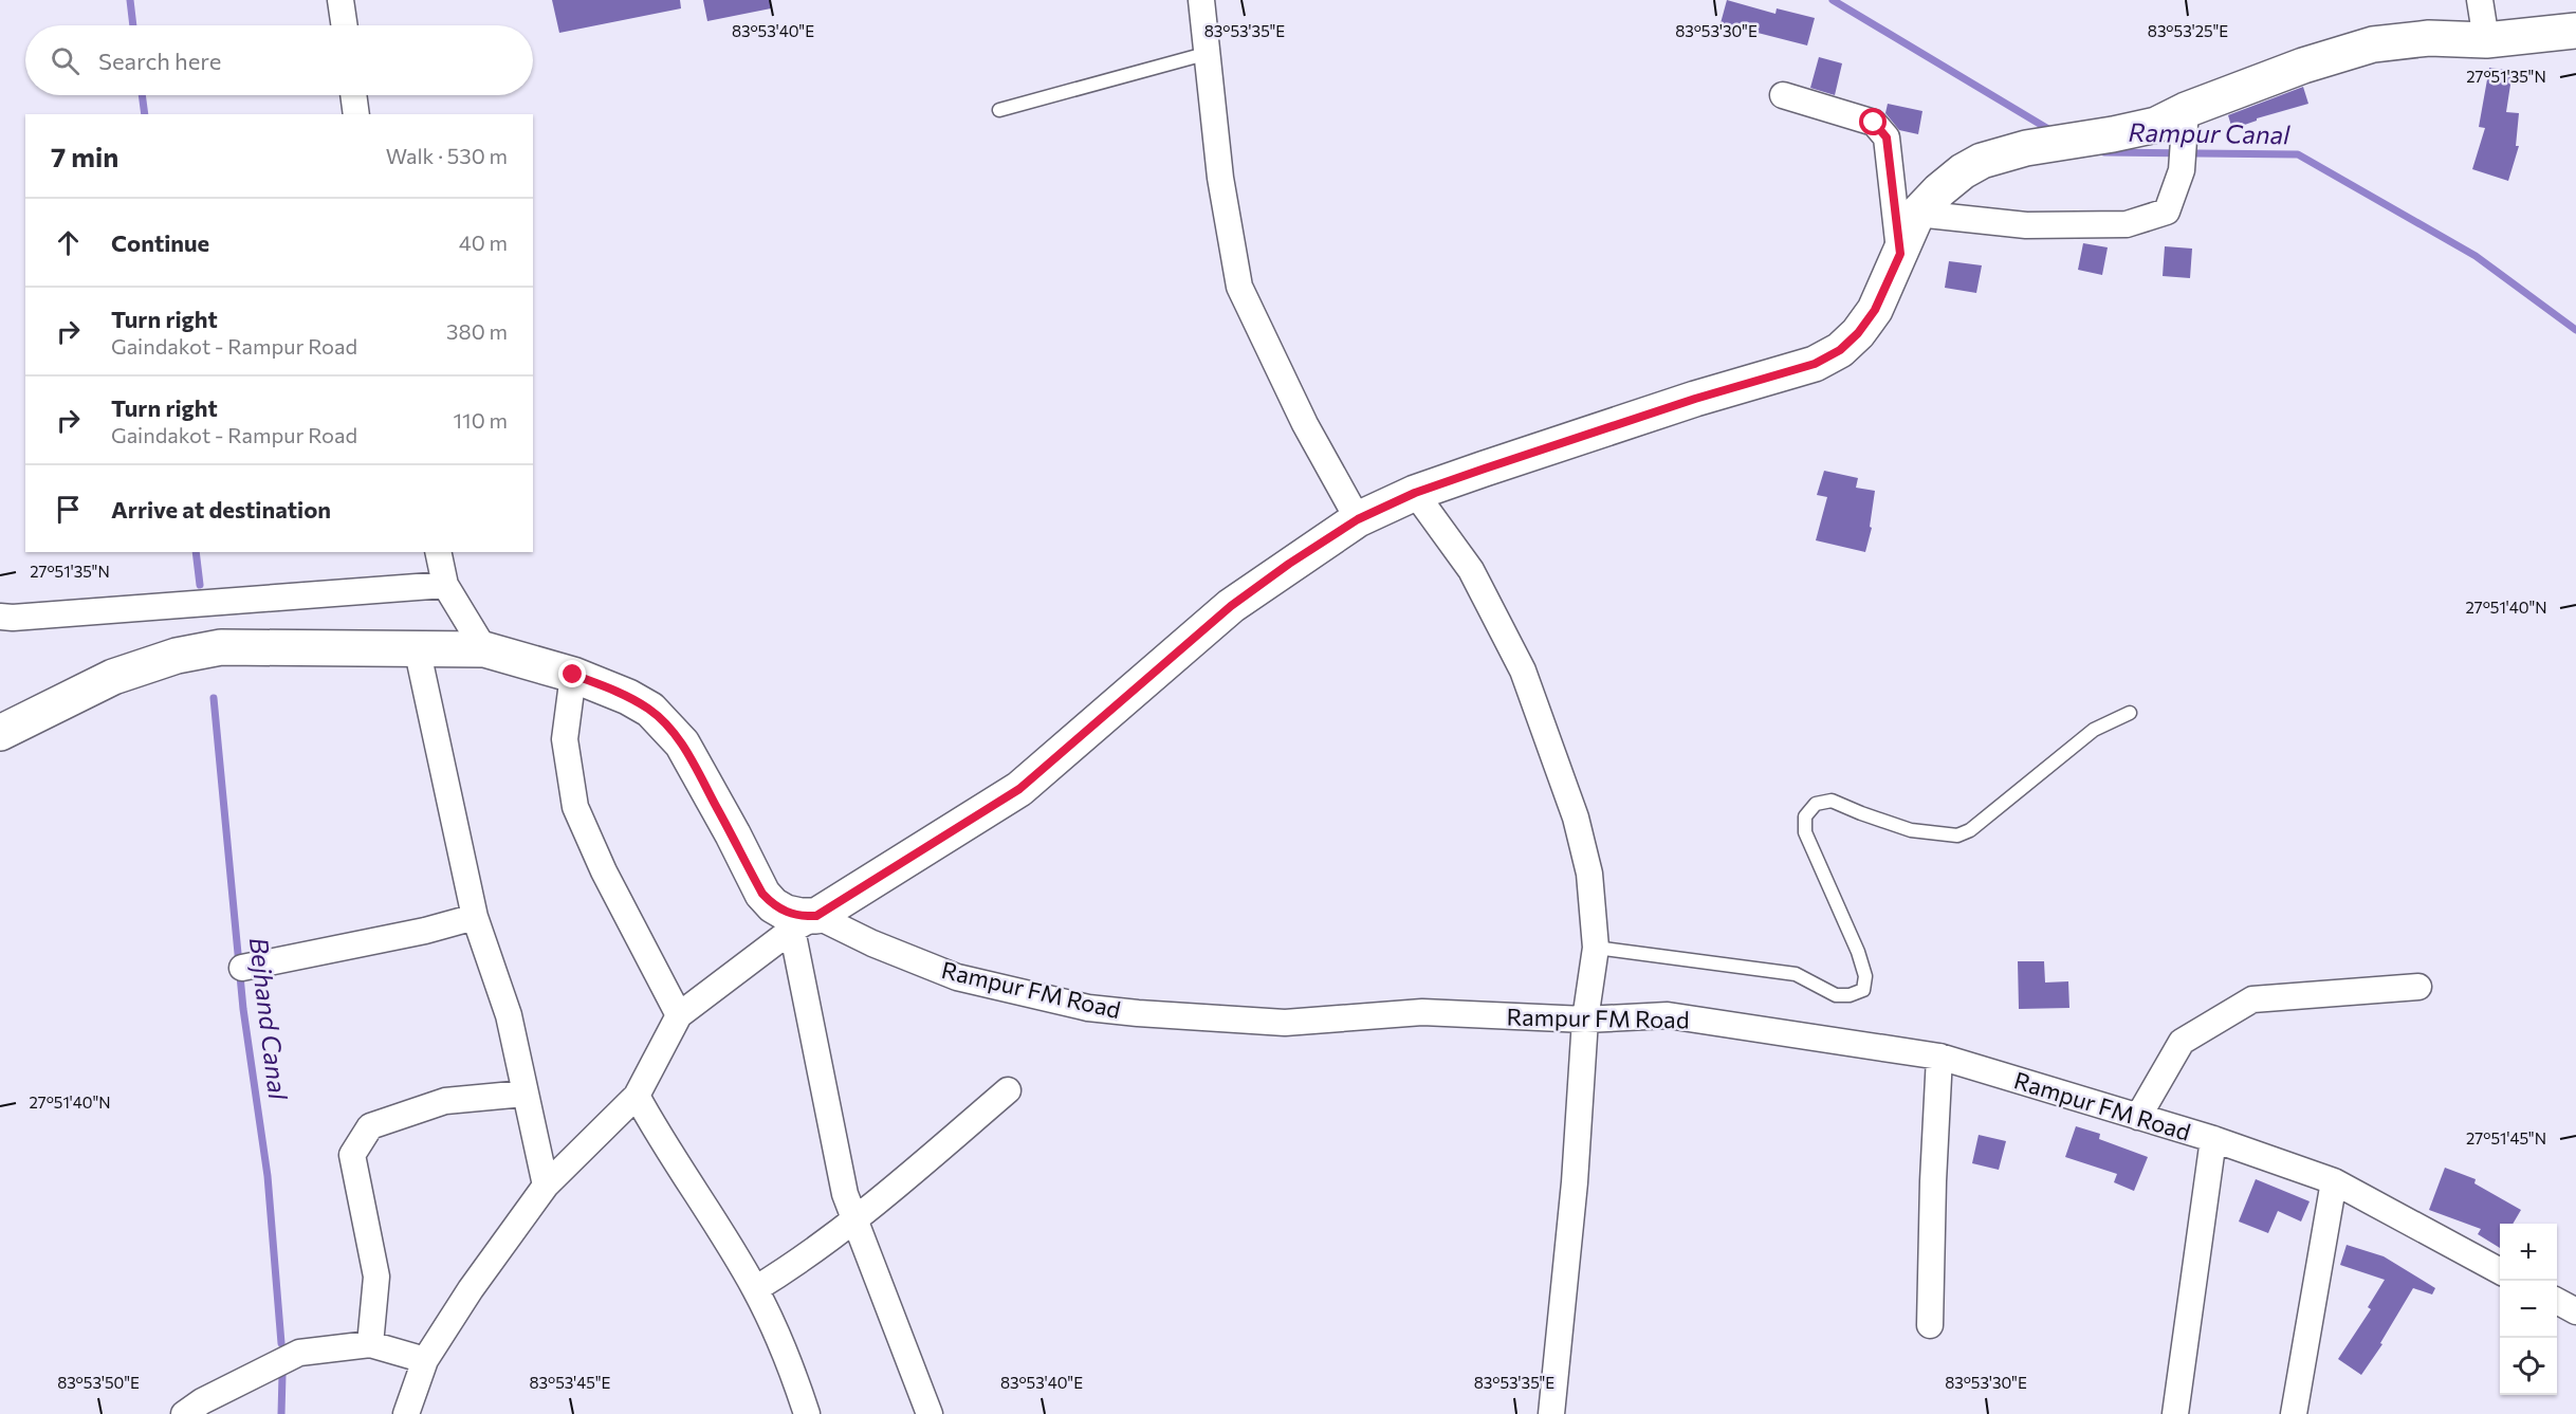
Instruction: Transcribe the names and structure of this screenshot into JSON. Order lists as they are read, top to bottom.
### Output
{
  "streets": {
    "street": ["Rampur FM Road"]
  },
  "water": ["Rampur Canal", "Bejhand Canal"],
  "page": {
    "search": "Search here",
    "heading": ["7 min", "Walk · 530 m"],
    "list": [
      ["Continue", "40 m"],
      ["Turn right", "Gaindakot - Rampur Road", "380 m"],
      ["Turn right", "Gaindakot - Rampur Road", "110 m"],
      "Arrive at destination"
    ],
    "map_buttons": ["+", "−"]
  },
  "coordinates": [
    "83°53'40\"E",
    "83°53'35\"E",
    "83°53'30\"E",
    "83°53'25\"E",
    "27°51'35\"N",
    "27°51'40\"N",
    "27°51'45\"N",
    "83°53'50\"E",
    "83°53'45\"E"
  ]
}
